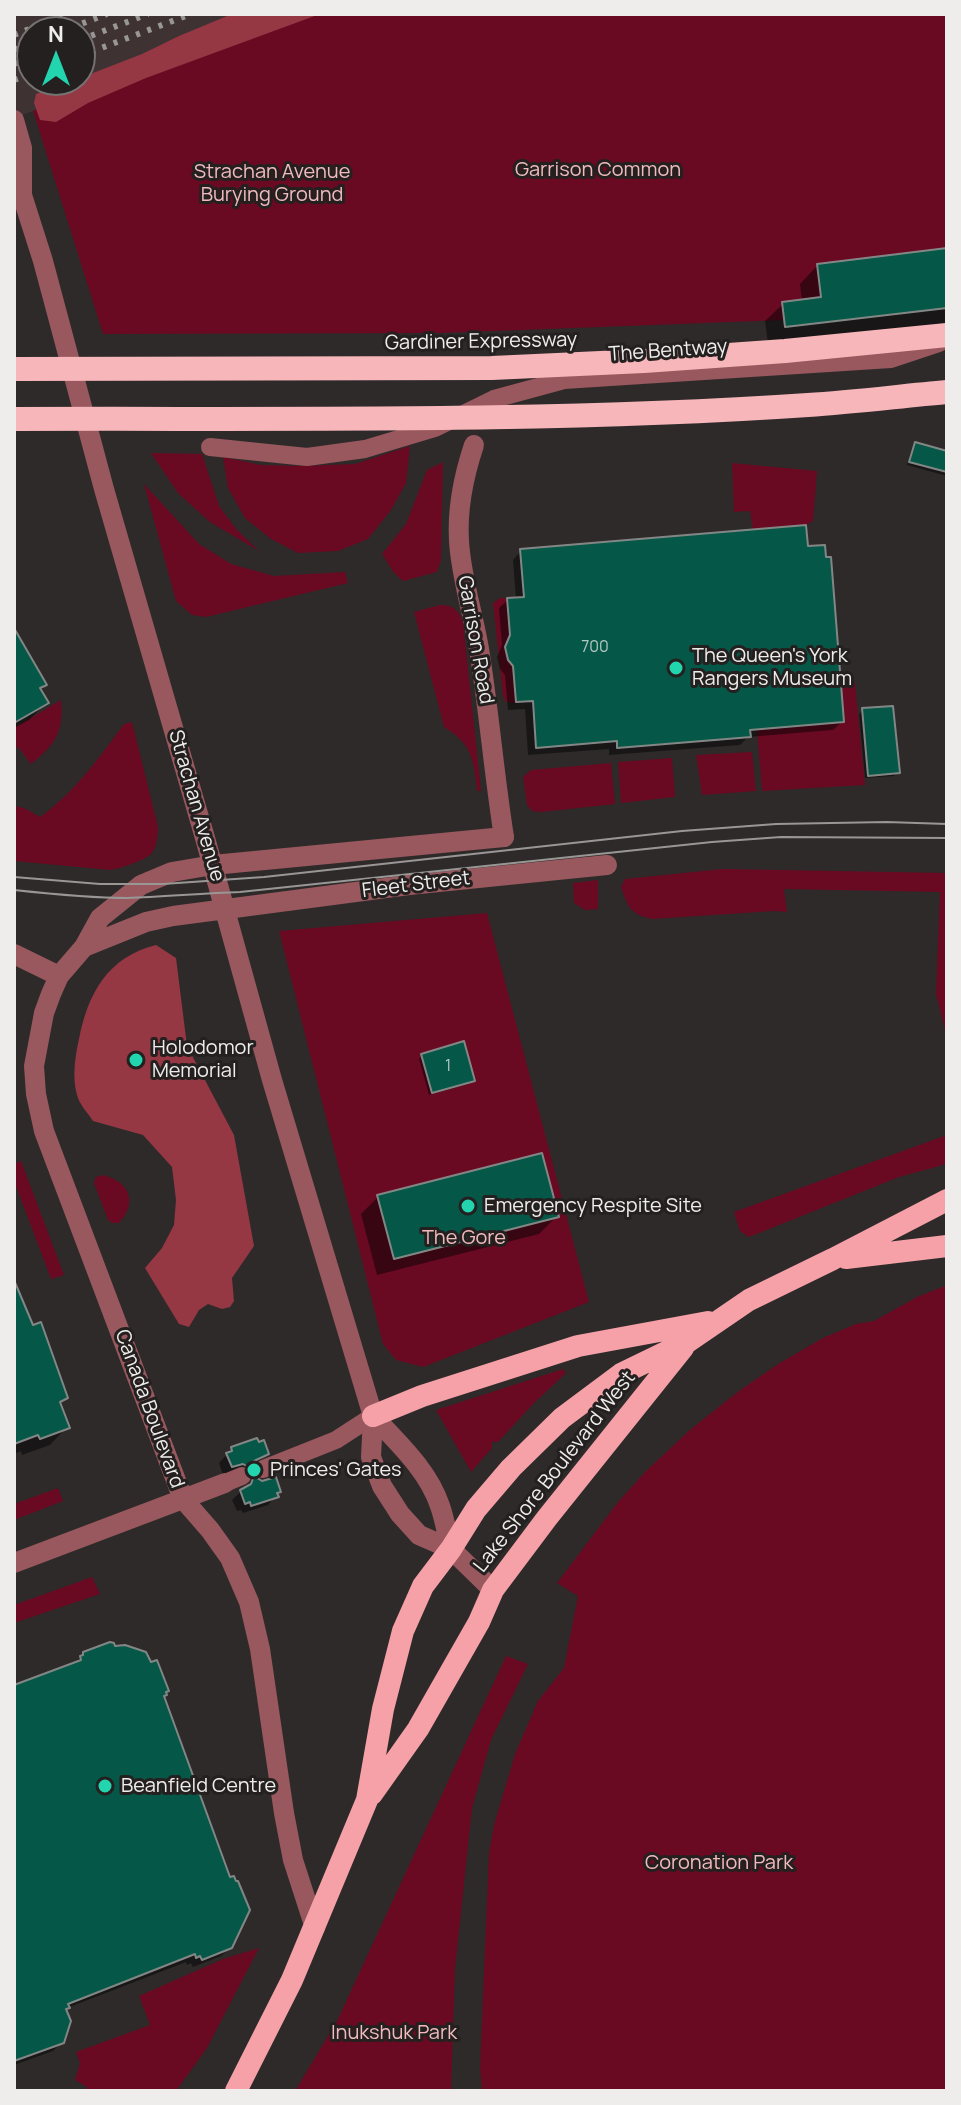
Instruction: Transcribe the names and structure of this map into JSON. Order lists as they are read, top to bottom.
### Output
{
  "streets": {
    "highway": ["Gardiner Expressway", "Lake Shore Boulevard West"],
    "street": [
      "The Bentway",
      "Garrison Road",
      "Strachan Avenue",
      "Fleet Street",
      "Canada Boulevard"
    ]
  },
  "crossings": [
    ["Garrison Road", "Fleet Street"],
    ["Strachan Avenue", "Fleet Street"],
    ["Strachan Avenue", "Lake Shore Boulevard West"],
    ["Fleet Street", "Canada Boulevard"],
    ["Canada Boulevard", "Lake Shore Boulevard West"]
  ],
  "parks": [
    "Garrison Common",
    "Strachan Avenue Burying Ground",
    "The Gore",
    "Coronation Park",
    "Inukshuk Park"
  ],
  "places": [
    "The Queen's York Rangers Museum",
    "Holodomor Memorial",
    "Emergency Respite Site",
    "Princes' Gates",
    "Beanfield Centre"
  ],
  "house_numbers": ["700", "1"],
  "north": "top"
}
